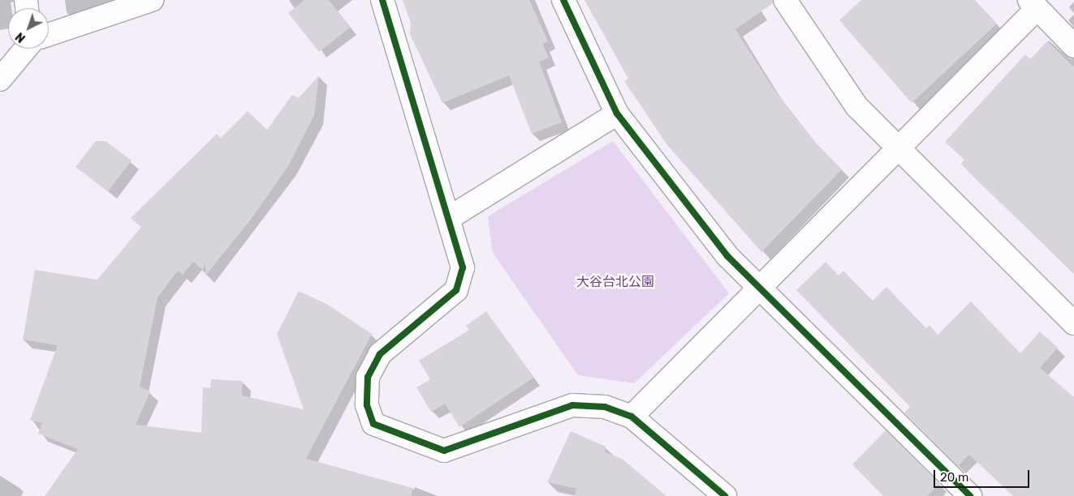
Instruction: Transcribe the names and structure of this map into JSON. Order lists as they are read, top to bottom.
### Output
{
  "parks": ["大谷台北公園"],
  "scale_bar": "20 m",
  "north": "bottom left"
}
